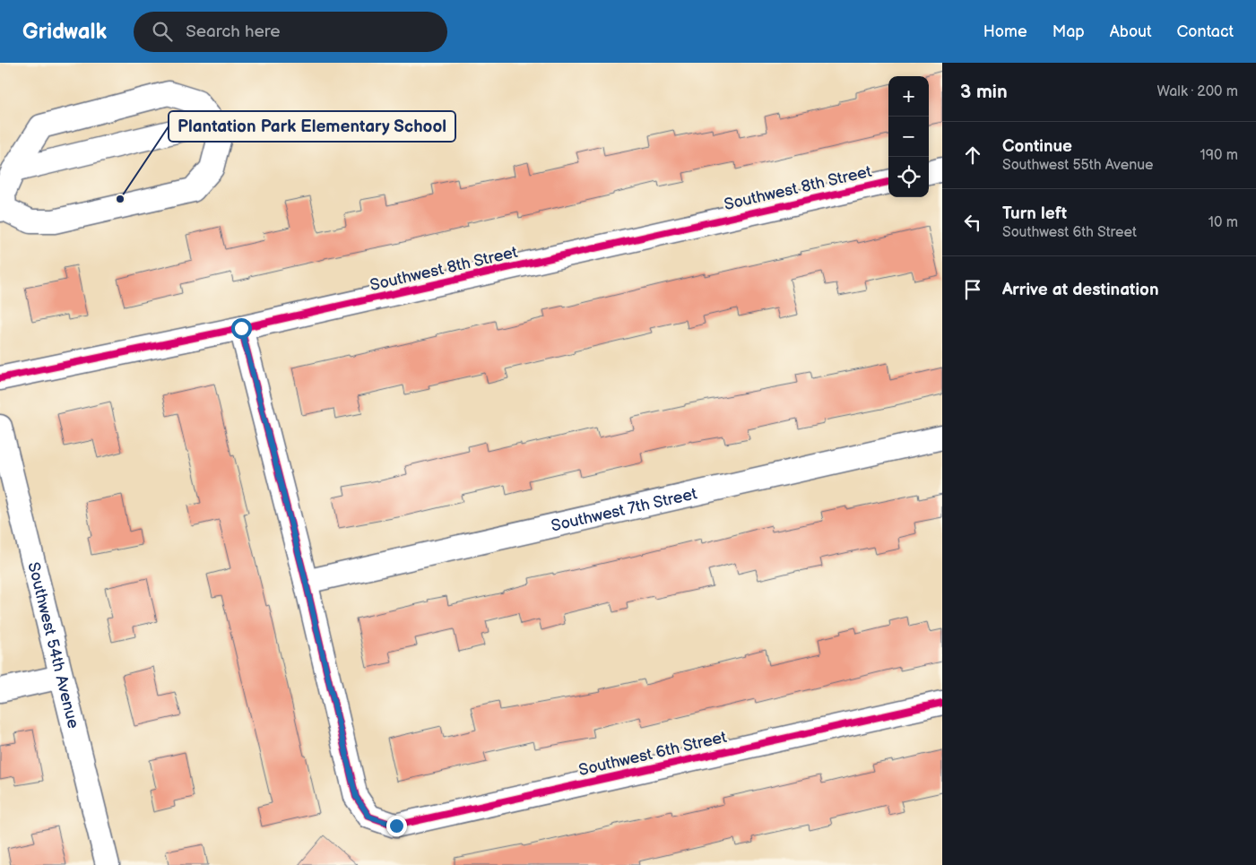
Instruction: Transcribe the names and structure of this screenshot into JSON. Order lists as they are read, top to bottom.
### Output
{
  "streets": {
    "street": [
      "Southwest 8th Street",
      "Southwest 7th Street",
      "Southwest 54th Avenue",
      "Southwest 6th Street"
    ]
  },
  "crossings": [
    ["Southwest 7th Street", "Southwest 6th Street"]
  ],
  "places": ["Plantation Park Elementary School"],
  "page": {
    "header": "Gridwalk",
    "search": "Search here",
    "nav": [
      "Home",
      "Map",
      "About",
      "Contact"
    ],
    "heading": ["3 min", "Walk · 200 m"],
    "map_buttons": ["+", "−"],
    "list": [
      ["Continue", "Southwest 55th Avenue", "190 m"],
      ["Turn left", "Southwest 6th Street", "10 m"],
      "Arrive at destination"
    ]
  }
}
